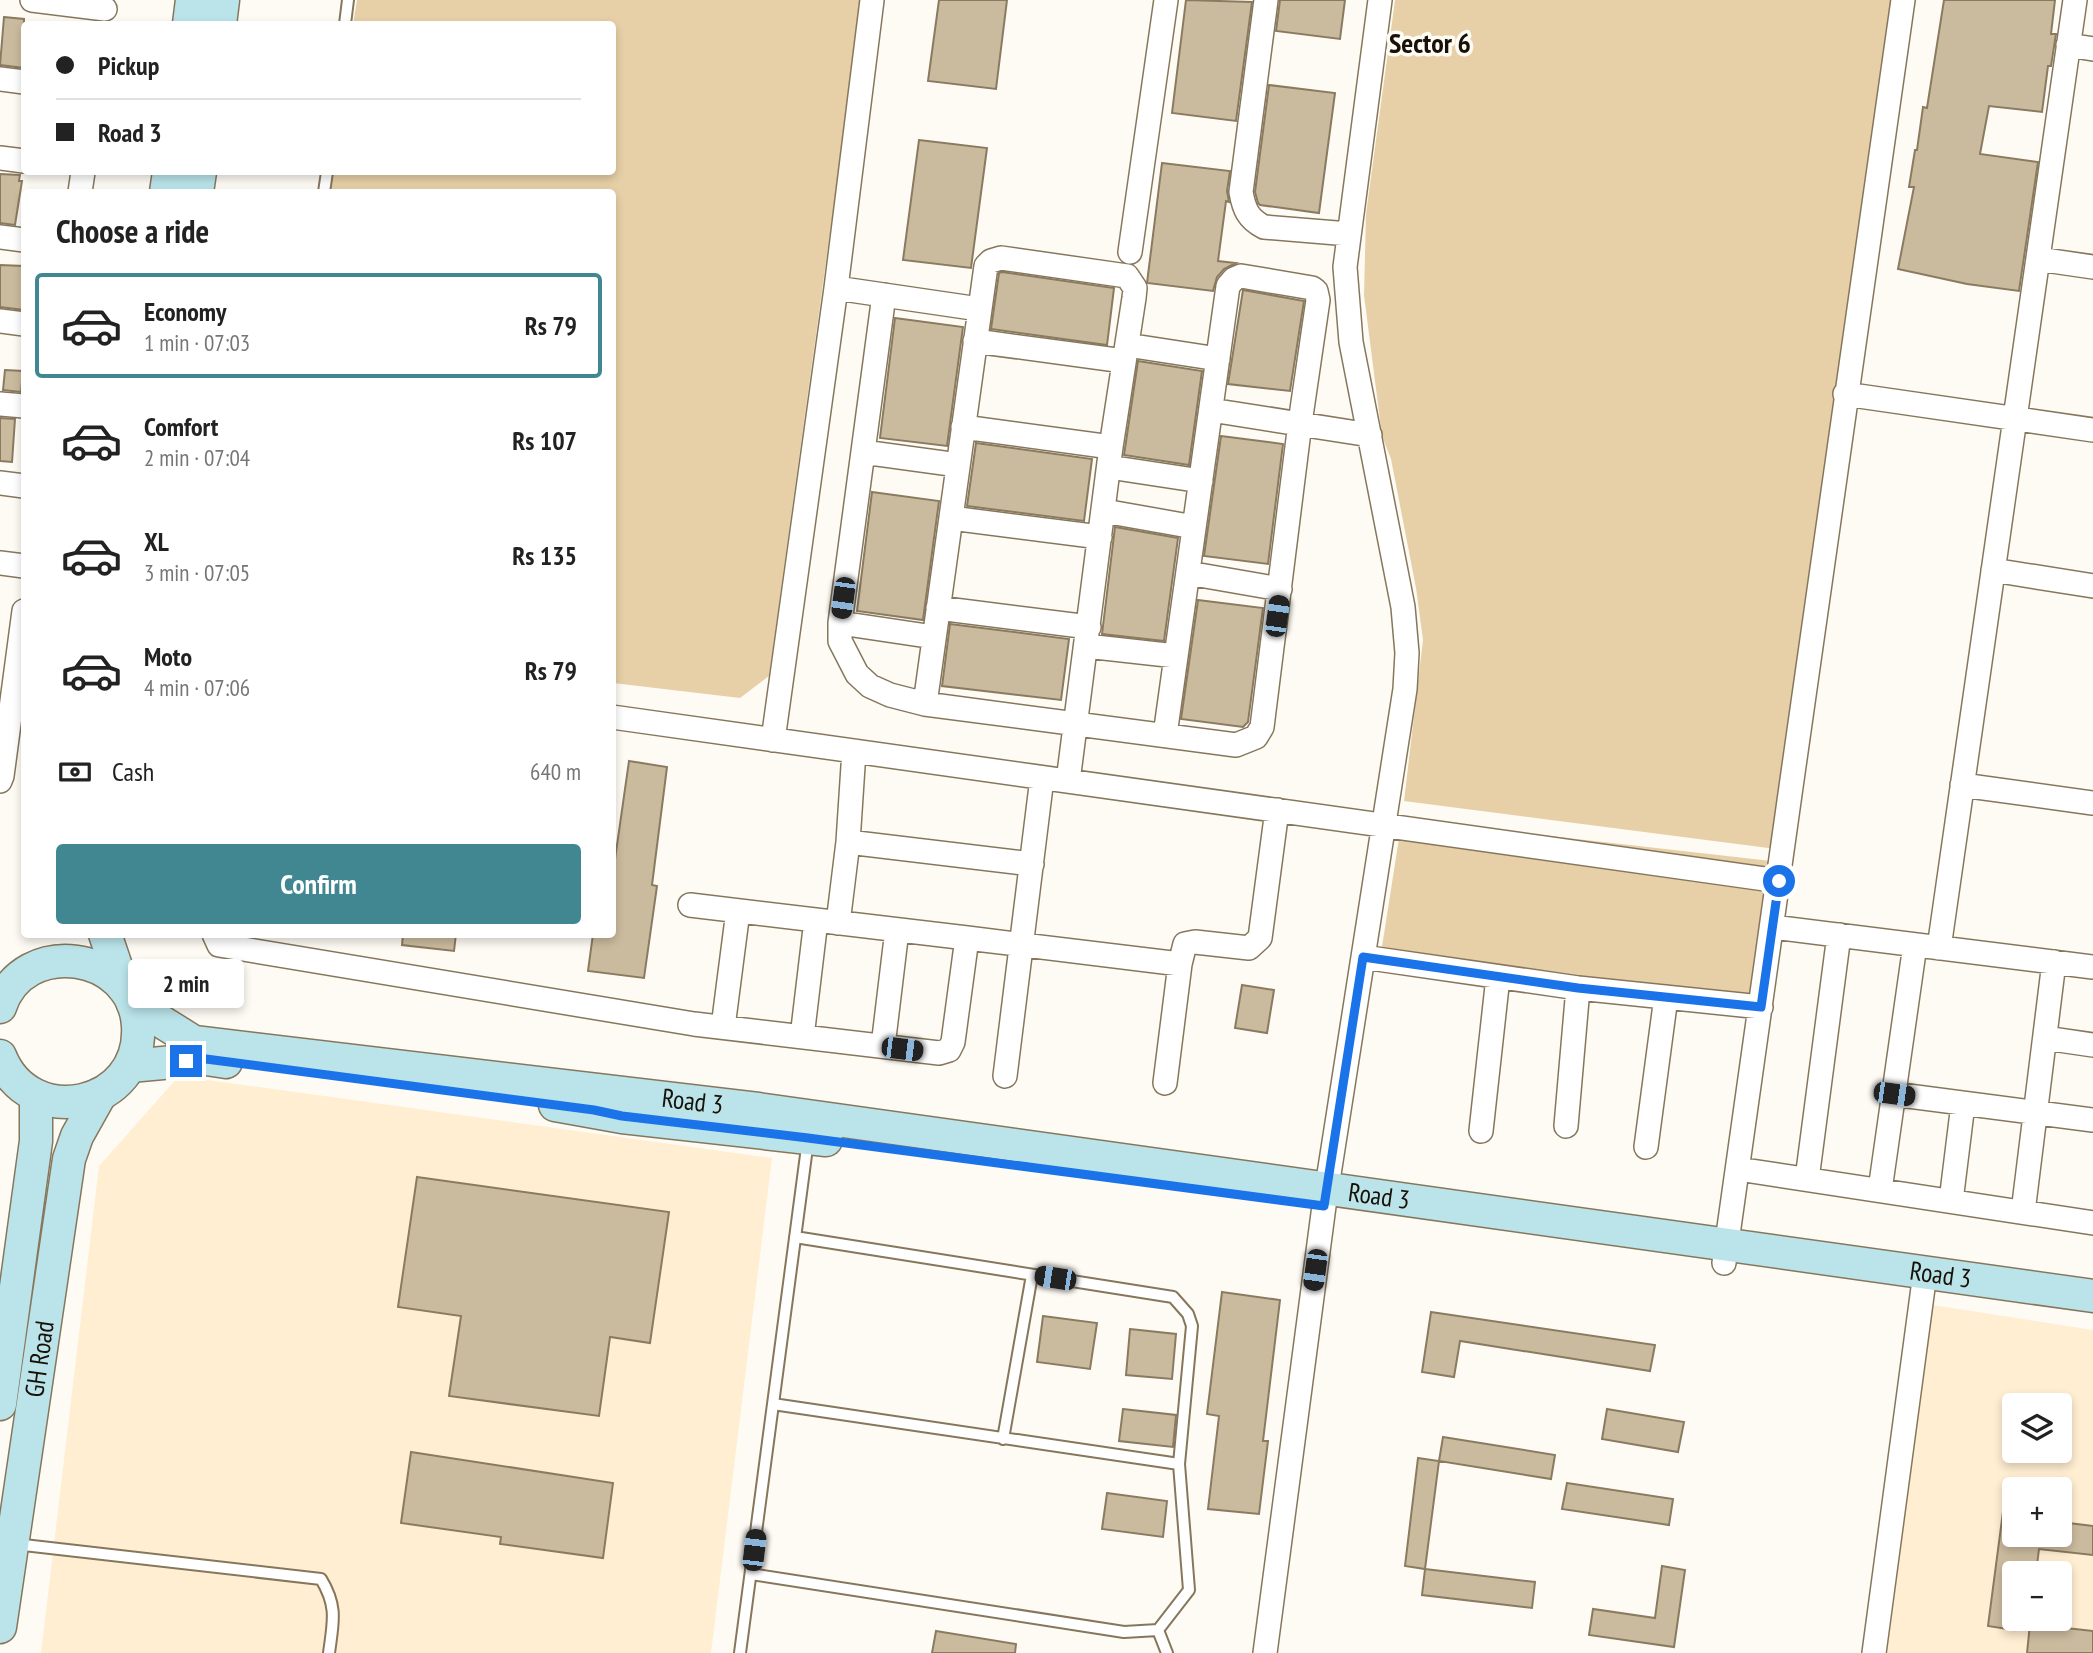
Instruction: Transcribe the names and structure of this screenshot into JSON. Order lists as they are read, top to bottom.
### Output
{
  "streets": {
    "street": ["Road 3", "GH Road"]
  },
  "districts": ["Sector 6"],
  "page": {
    "banner": ["Pickup", "Road 3"],
    "heading": "Choose a ride",
    "list": [
      {
        "name": "Economy",
        "note": "1 min · 07:03",
        "value": "Rs 79"
      },
      {
        "name": "Comfort",
        "note": "2 min · 07:04",
        "value": "Rs 107"
      },
      {
        "name": "XL",
        "note": "3 min · 07:05",
        "value": "Rs 135"
      },
      {
        "name": "Moto",
        "note": "4 min · 07:06",
        "value": "Rs 79"
      }
    ],
    "pay": ["Cash", "640 m"],
    "buttons": "Confirm",
    "bubble": "2 min",
    "map_buttons": ["+", "−"]
  }
}
